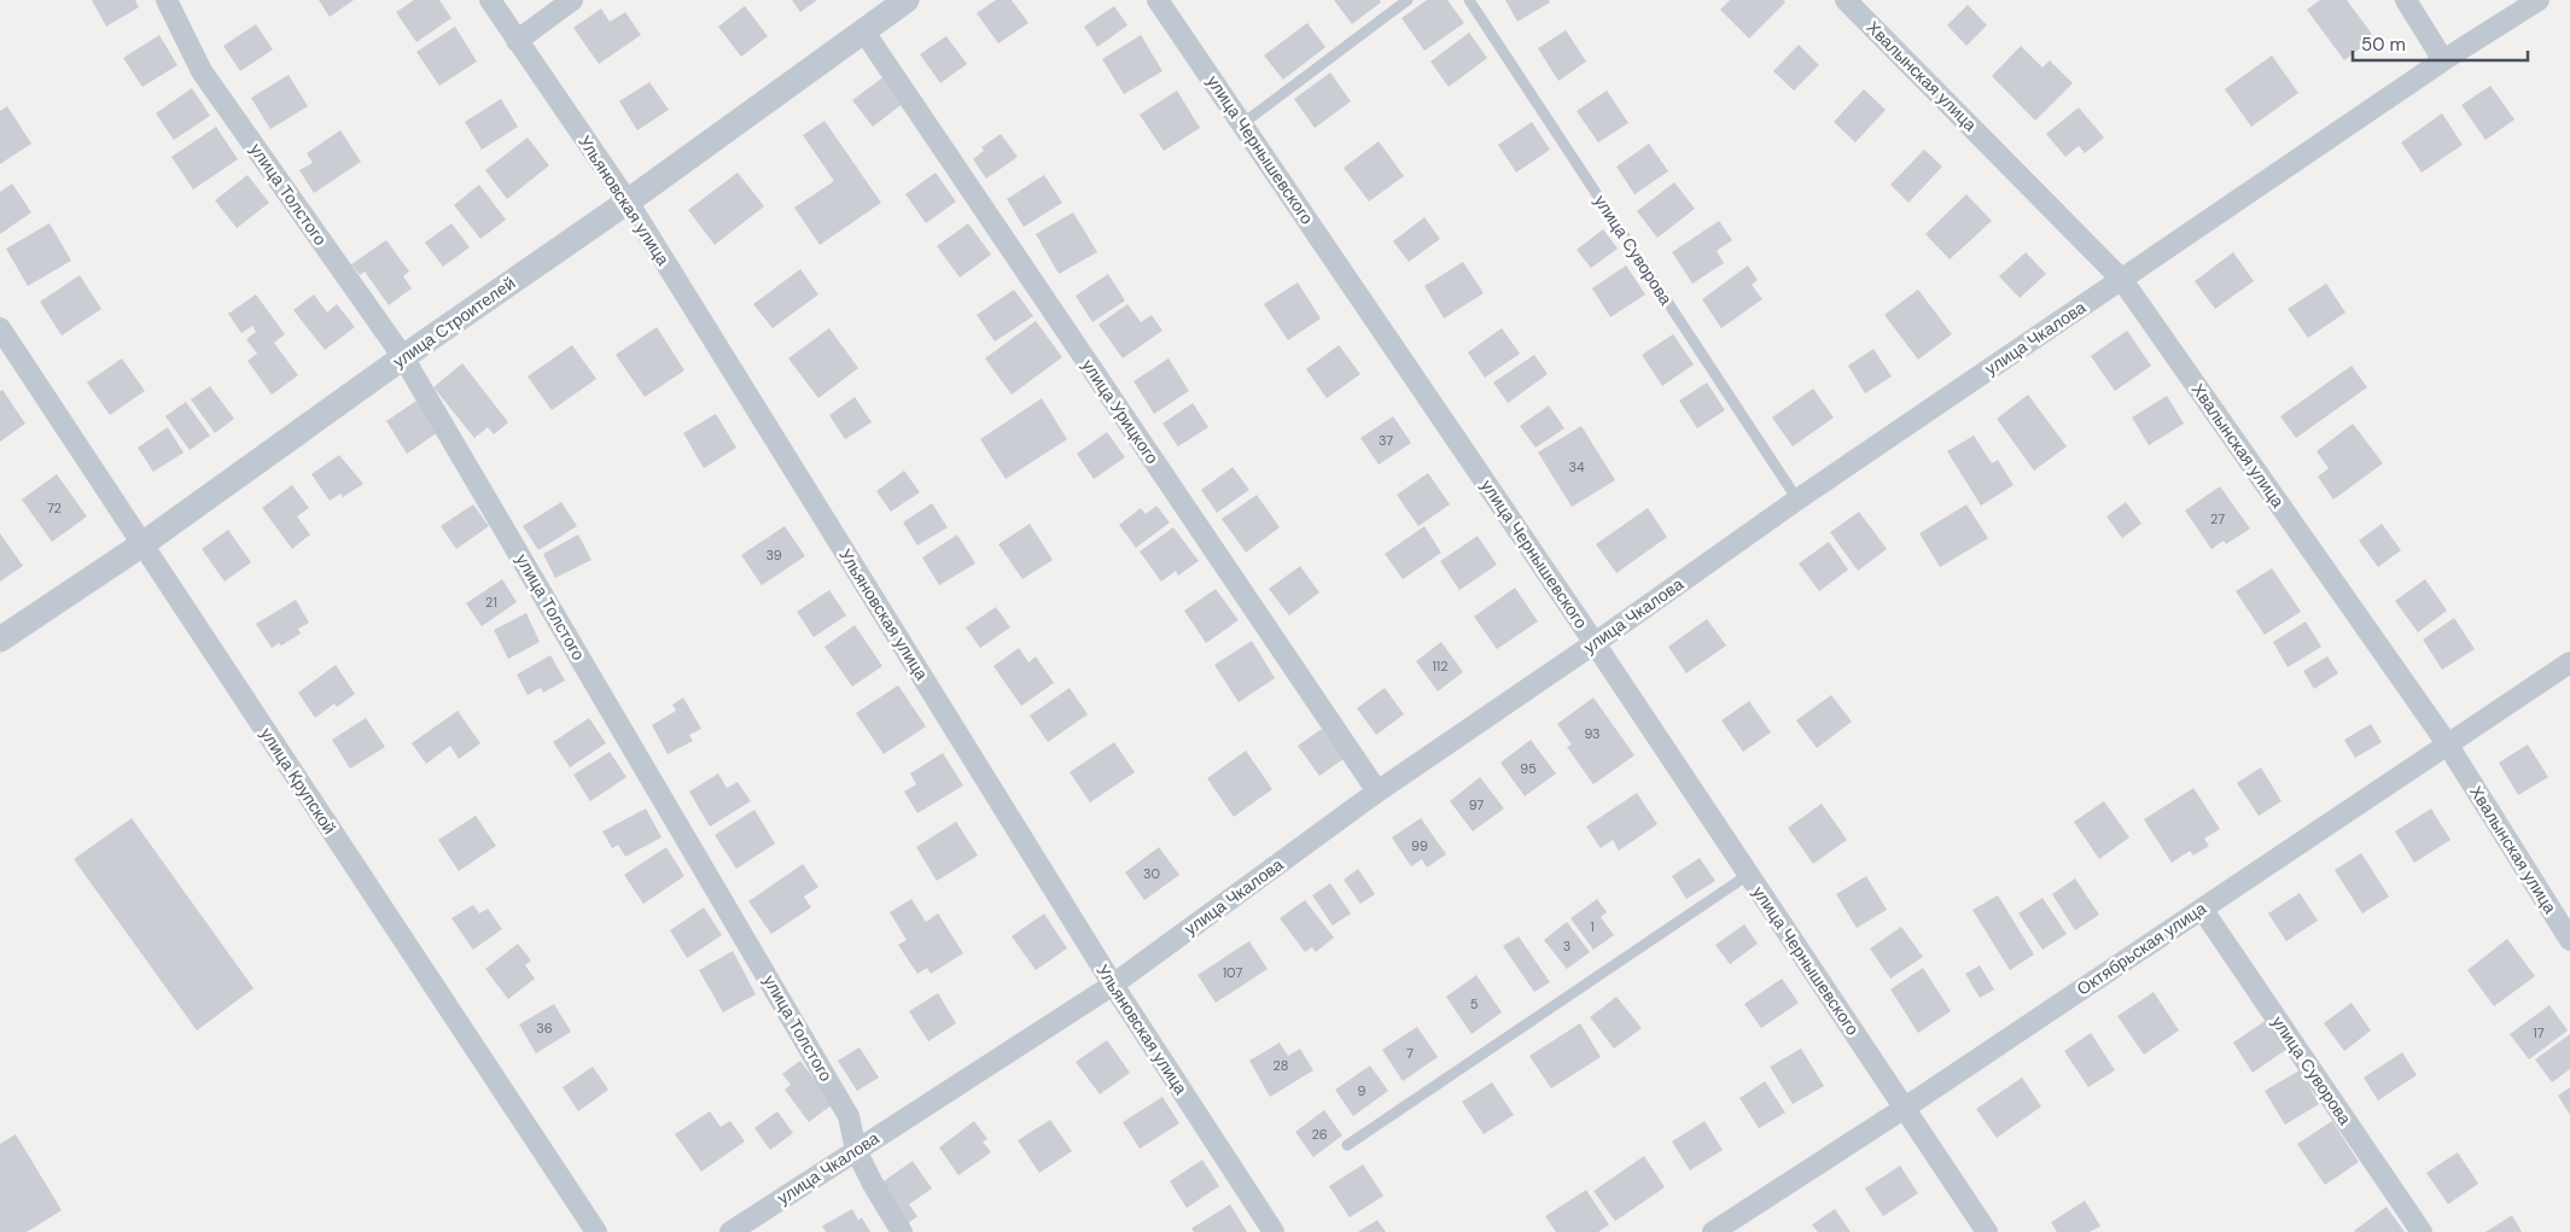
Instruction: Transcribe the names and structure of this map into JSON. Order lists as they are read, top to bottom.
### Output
{
  "streets": {
    "street": [
      "Хвалынская улица",
      "улица Чернышевского",
      "улица Толстого",
      "Ульяновская улица",
      "улица Суворова",
      "улица Строителей",
      "улица Чкалова",
      "улица Урицкого",
      "улица Крупской",
      "Октябрьская улица"
    ]
  },
  "crossings": [
    ["Хвалынская улица", "улица Чкалова"],
    ["Хвалынская улица", "Октябрьская улица"],
    ["улица Чернышевского", "улица Чкалова"],
    ["улица Чернышевского", "Октябрьская улица"],
    ["улица Толстого", "улица Строителей"],
    ["улица Толстого", "улица Чкалова"],
    ["Ульяновская улица", "улица Строителей"],
    ["Ульяновская улица", "улица Чкалова"],
    ["улица Суворова", "улица Чкалова"],
    ["улица Суворова", "Октябрьская улица"],
    ["улица Строителей", "улица Урицкого"],
    ["улица Строителей", "улица Крупской"],
    ["улица Чкалова", "улица Урицкого"]
  ],
  "house_numbers": [
    "37",
    "34",
    "72",
    "27",
    "39",
    "21",
    "112",
    "93",
    "95",
    "97",
    "99",
    "30",
    "1",
    "3",
    "107",
    "5",
    "36",
    "17",
    "7",
    "28",
    "9",
    "26"
  ],
  "scale_bar": "50 m"
}
